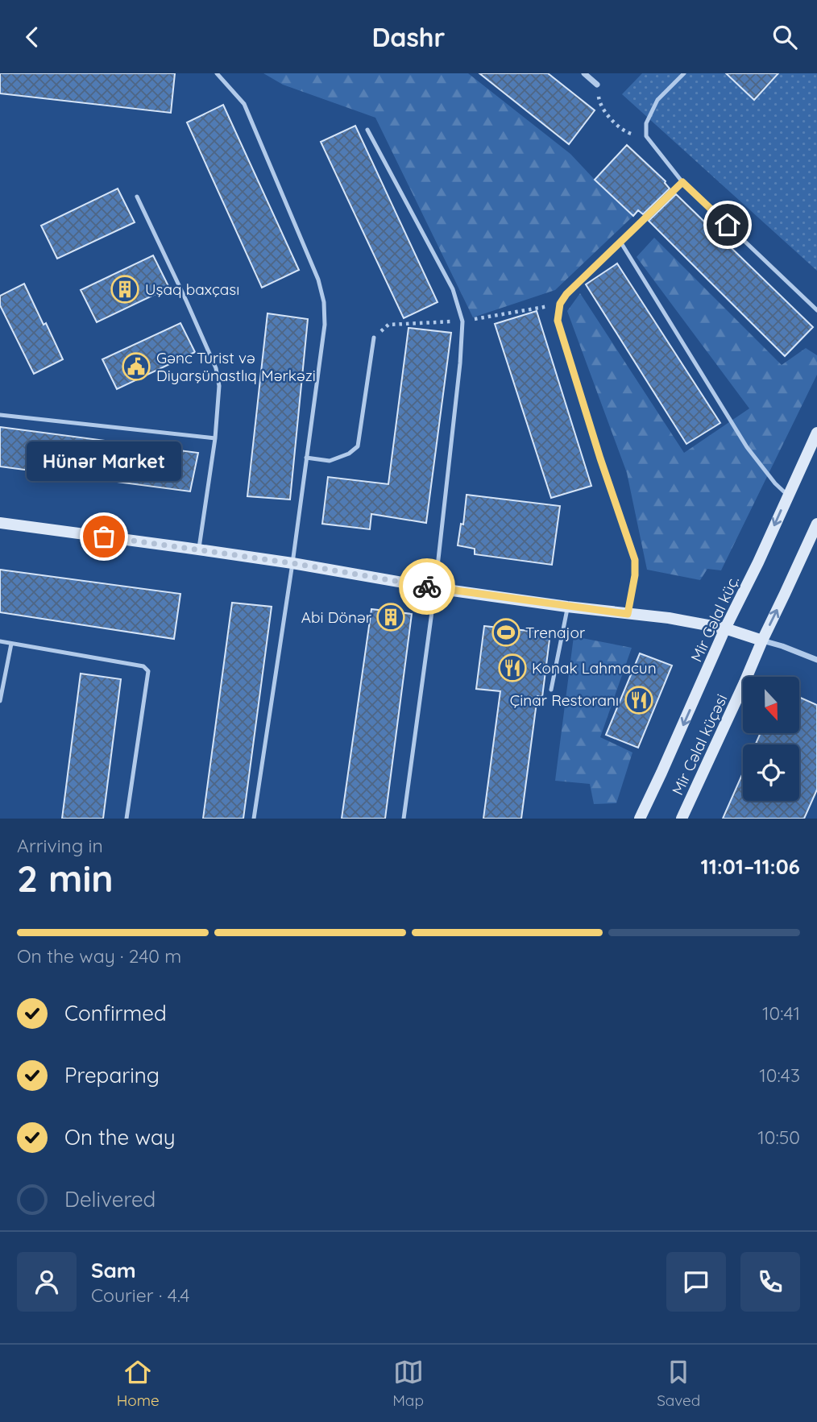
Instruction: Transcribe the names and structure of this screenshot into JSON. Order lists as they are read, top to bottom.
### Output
{
  "streets": {
    "street": ["Mir Cəlal küç.", "Mir Cəlal küçəsi"]
  },
  "places": {
    "building": ["Uşaq baxçası", "Abi Dönər"],
    "public building": ["Gənc Turist və Diyarşünastlıq Mərkəzi"],
    "other": ["Hünər Market"],
    "sports": ["Trenajor"],
    "restaurant": ["Konak Lahmacun", "Çinar Restoranı"]
  },
  "north": "bottom",
  "page": {
    "header": "Dashr",
    "bubble": "Hünər Market",
    "heading": ["2 min", "Arriving in", "11:01–11:06"],
    "panel": ["Sam", "Courier · 4.4"],
    "bar": "On the way · 240 m",
    "list": [
      ["Confirmed", "10:41"],
      ["Preparing", "10:43"],
      ["On the way", "10:50"],
      "Delivered"
    ],
    "tabs": ["Home", "Map", "Saved"]
  }
}
